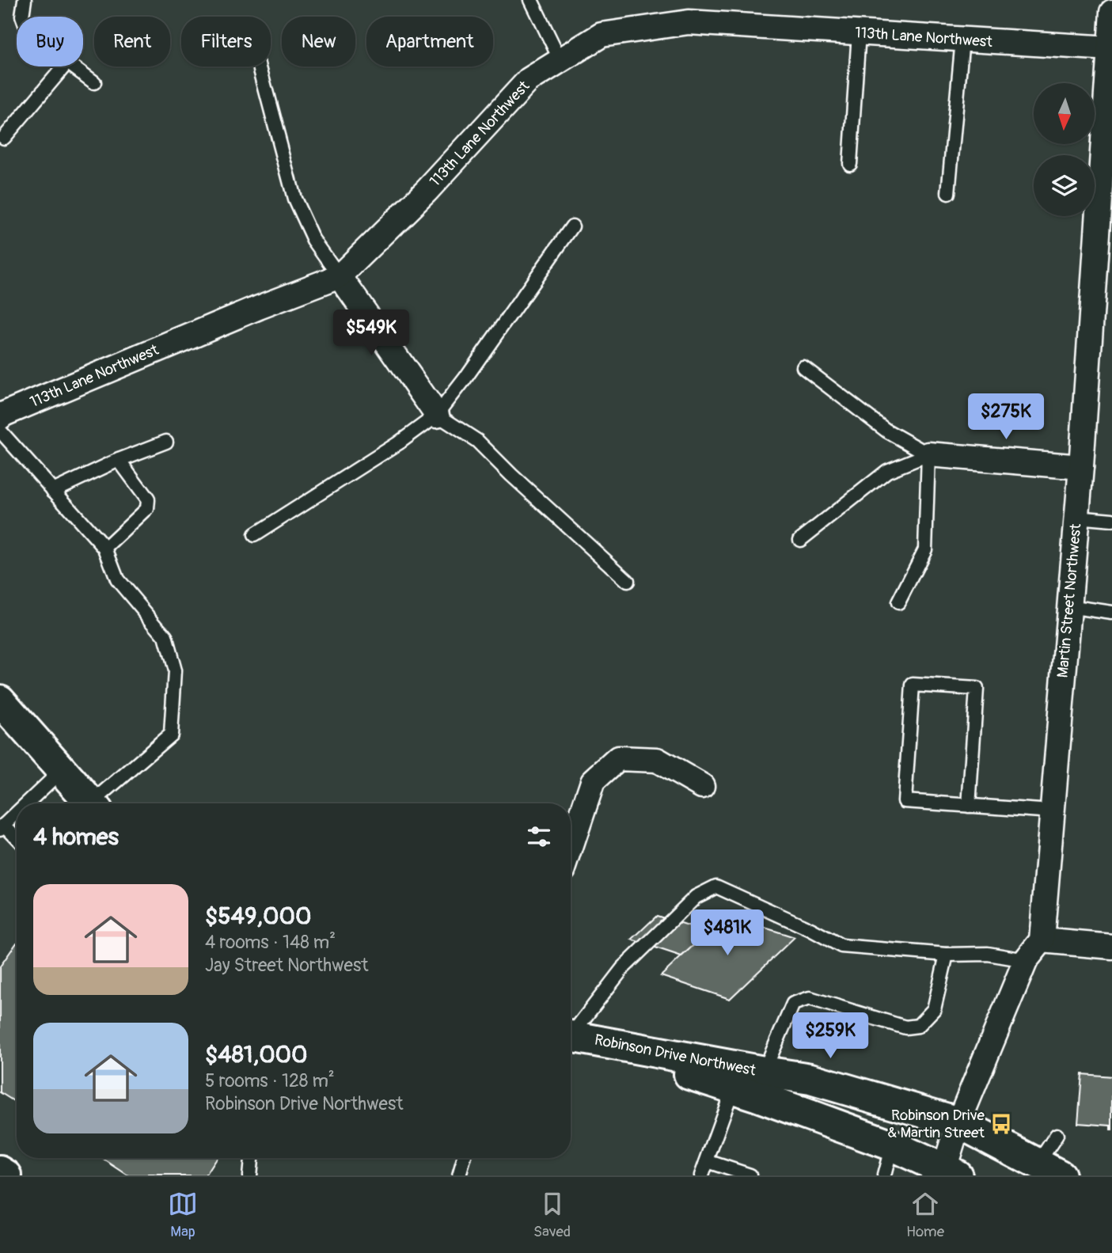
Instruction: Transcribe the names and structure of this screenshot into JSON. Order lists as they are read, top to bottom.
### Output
{
  "streets": {
    "main road": ["Robinson Drive Northwest"],
    "street": ["113th Lane Northwest", "Martin Street Northwest"]
  },
  "crossings": [
    ["113th Lane Northwest", "Martin Street Northwest"]
  ],
  "places": {
    "bus stop": ["Robinson Drive & Martin Street"]
  },
  "north": "bottom",
  "page": {
    "chip": [
      "Buy",
      "Rent",
      "Filters",
      "New",
      "Apartment"
    ],
    "price": [
      "$549K",
      "$275K",
      "$481K",
      "$259K"
    ],
    "heading": "4 homes",
    "list": [
      {
        "name": "$549,000",
        "note": "4 rooms · 148 m² · Jay Street Northwest"
      },
      {
        "name": "$481,000",
        "note": "5 rooms · 128 m² · Robinson Drive Northwest"
      }
    ],
    "tabs": ["Map", "Saved", "Home"]
  }
}
